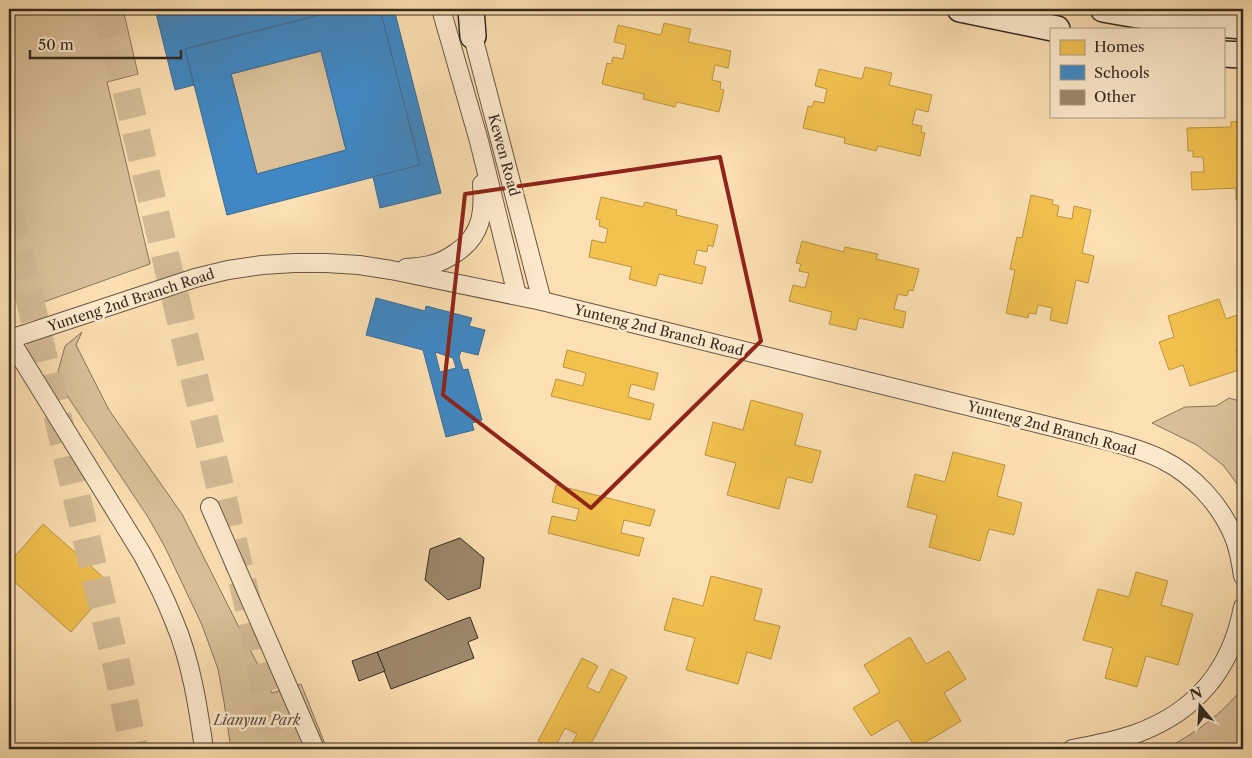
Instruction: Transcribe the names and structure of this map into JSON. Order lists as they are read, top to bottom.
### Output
{
  "streets": {
    "street": ["Kewen Road", "Yunteng 2nd Branch Road"]
  },
  "crossings": [
    ["Kewen Road", "Yunteng 2nd Branch Road"]
  ],
  "parks": ["Lianyun Park"],
  "legend": ["Homes", "Schools", "Other"],
  "scale_bar": "50 m",
  "north": "top"
}
